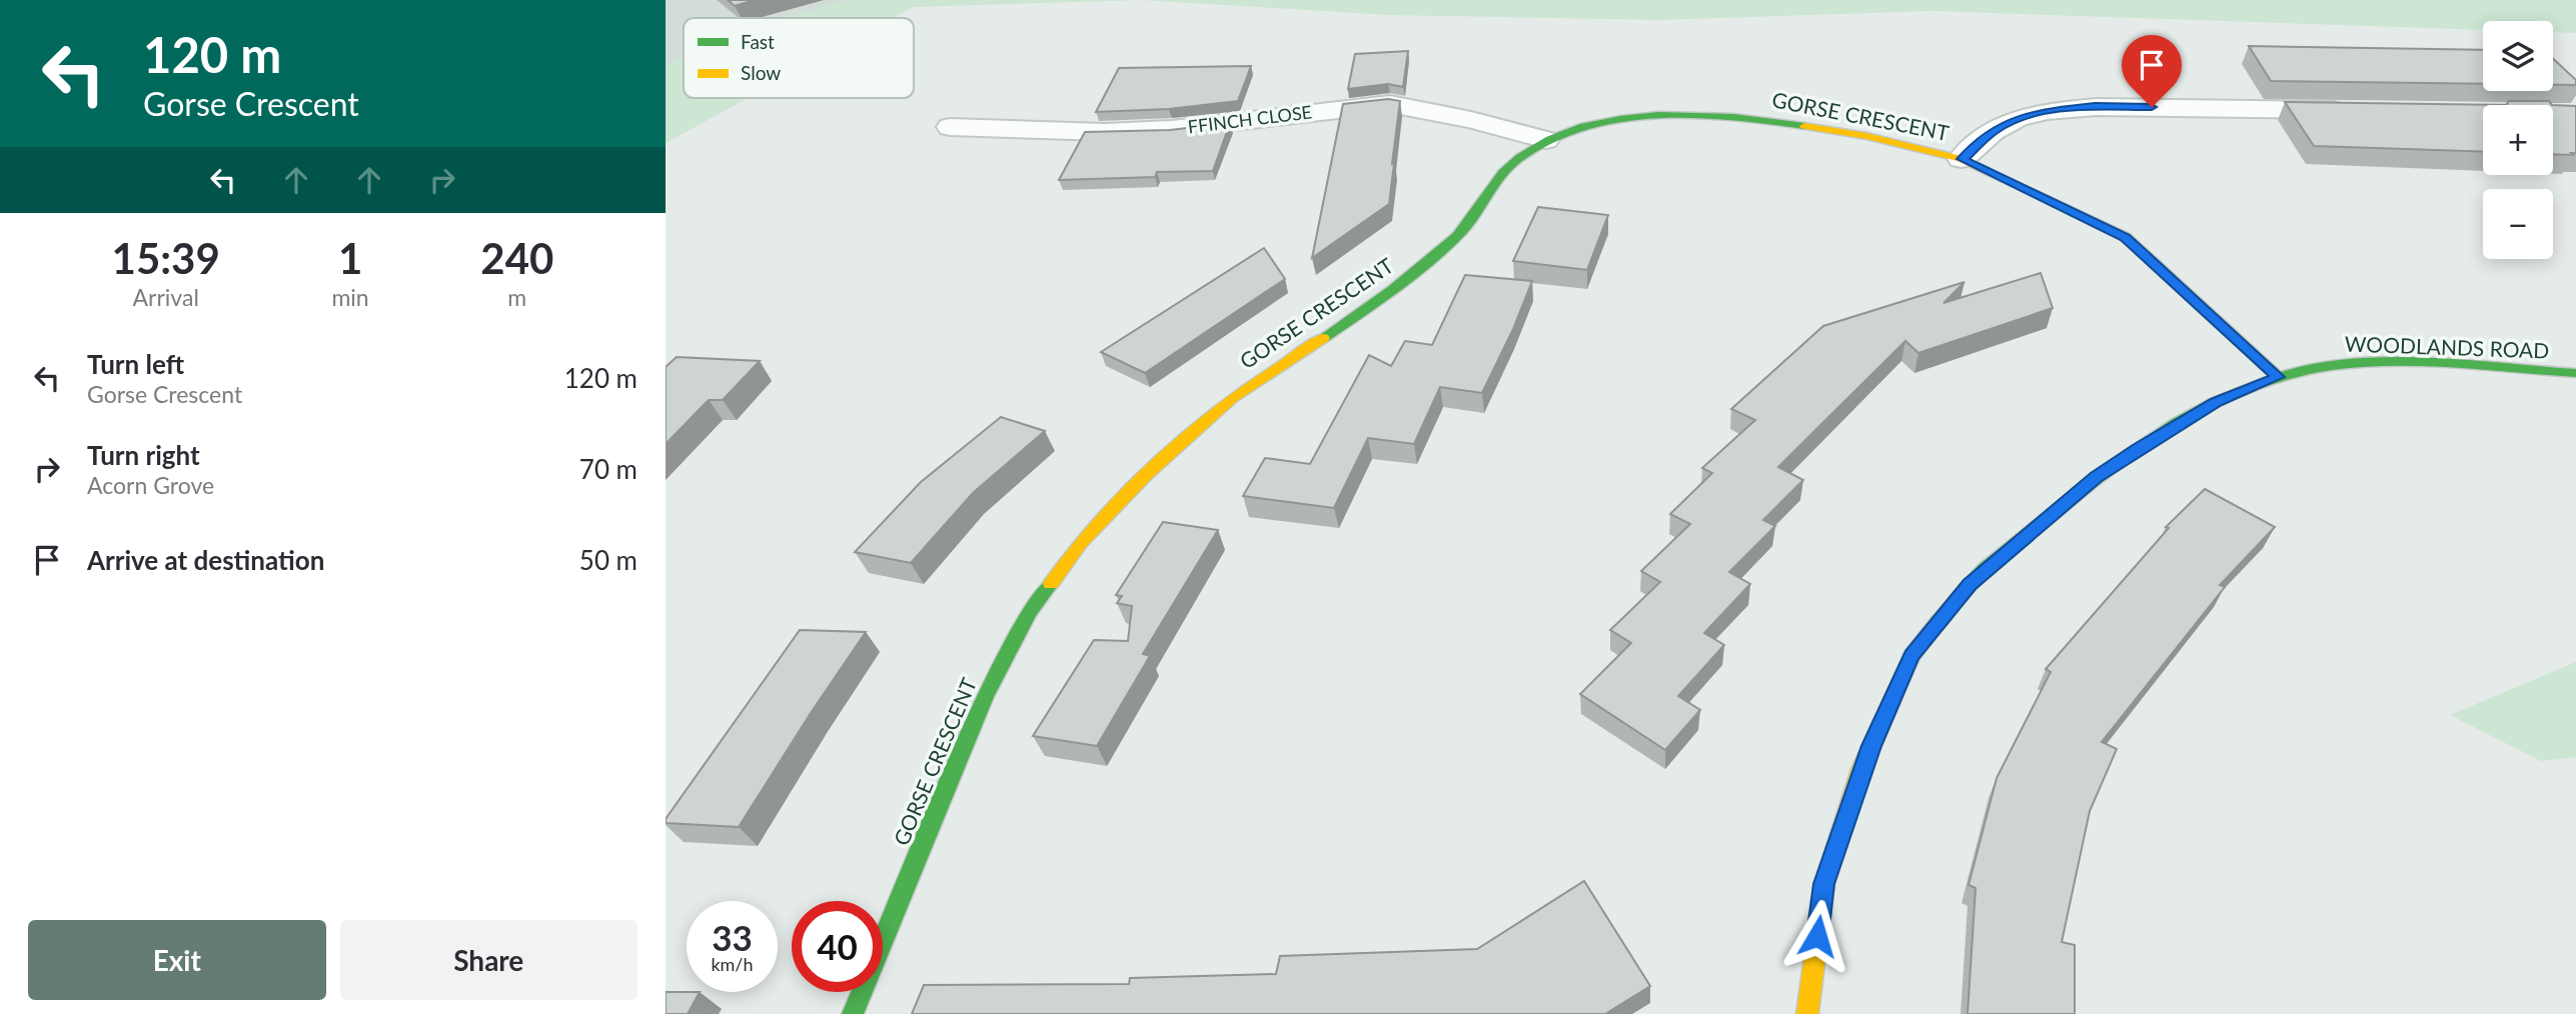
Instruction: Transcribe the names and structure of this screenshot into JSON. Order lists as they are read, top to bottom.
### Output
{
  "streets": {
    "street": ["GORSE CRESCENT", "FFINCH CLOSE", "WOODLANDS ROAD"]
  },
  "crossings": [
    ["GORSE CRESCENT", "FFINCH CLOSE"],
    ["GORSE CRESCENT", "WOODLANDS ROAD"]
  ],
  "legend": ["Fast", "Slow"],
  "page": {
    "turn": ["120 m", "Gorse Crescent"],
    "map_buttons": ["+", "−"],
    "eta": [
      "15:39",
      "Arrival",
      "1",
      "min",
      "240",
      "m"
    ],
    "list": [
      {
        "name": "Turn left",
        "note": "Gorse Crescent",
        "value": "120 m"
      },
      {
        "name": "Turn right",
        "note": "Acorn Grove",
        "value": "70 m"
      },
      {
        "name": "Arrive at destination",
        "value": "50 m"
      }
    ],
    "speed": "33 km/h",
    "limit": "40",
    "buttons": ["Exit", "Share"]
  }
}
